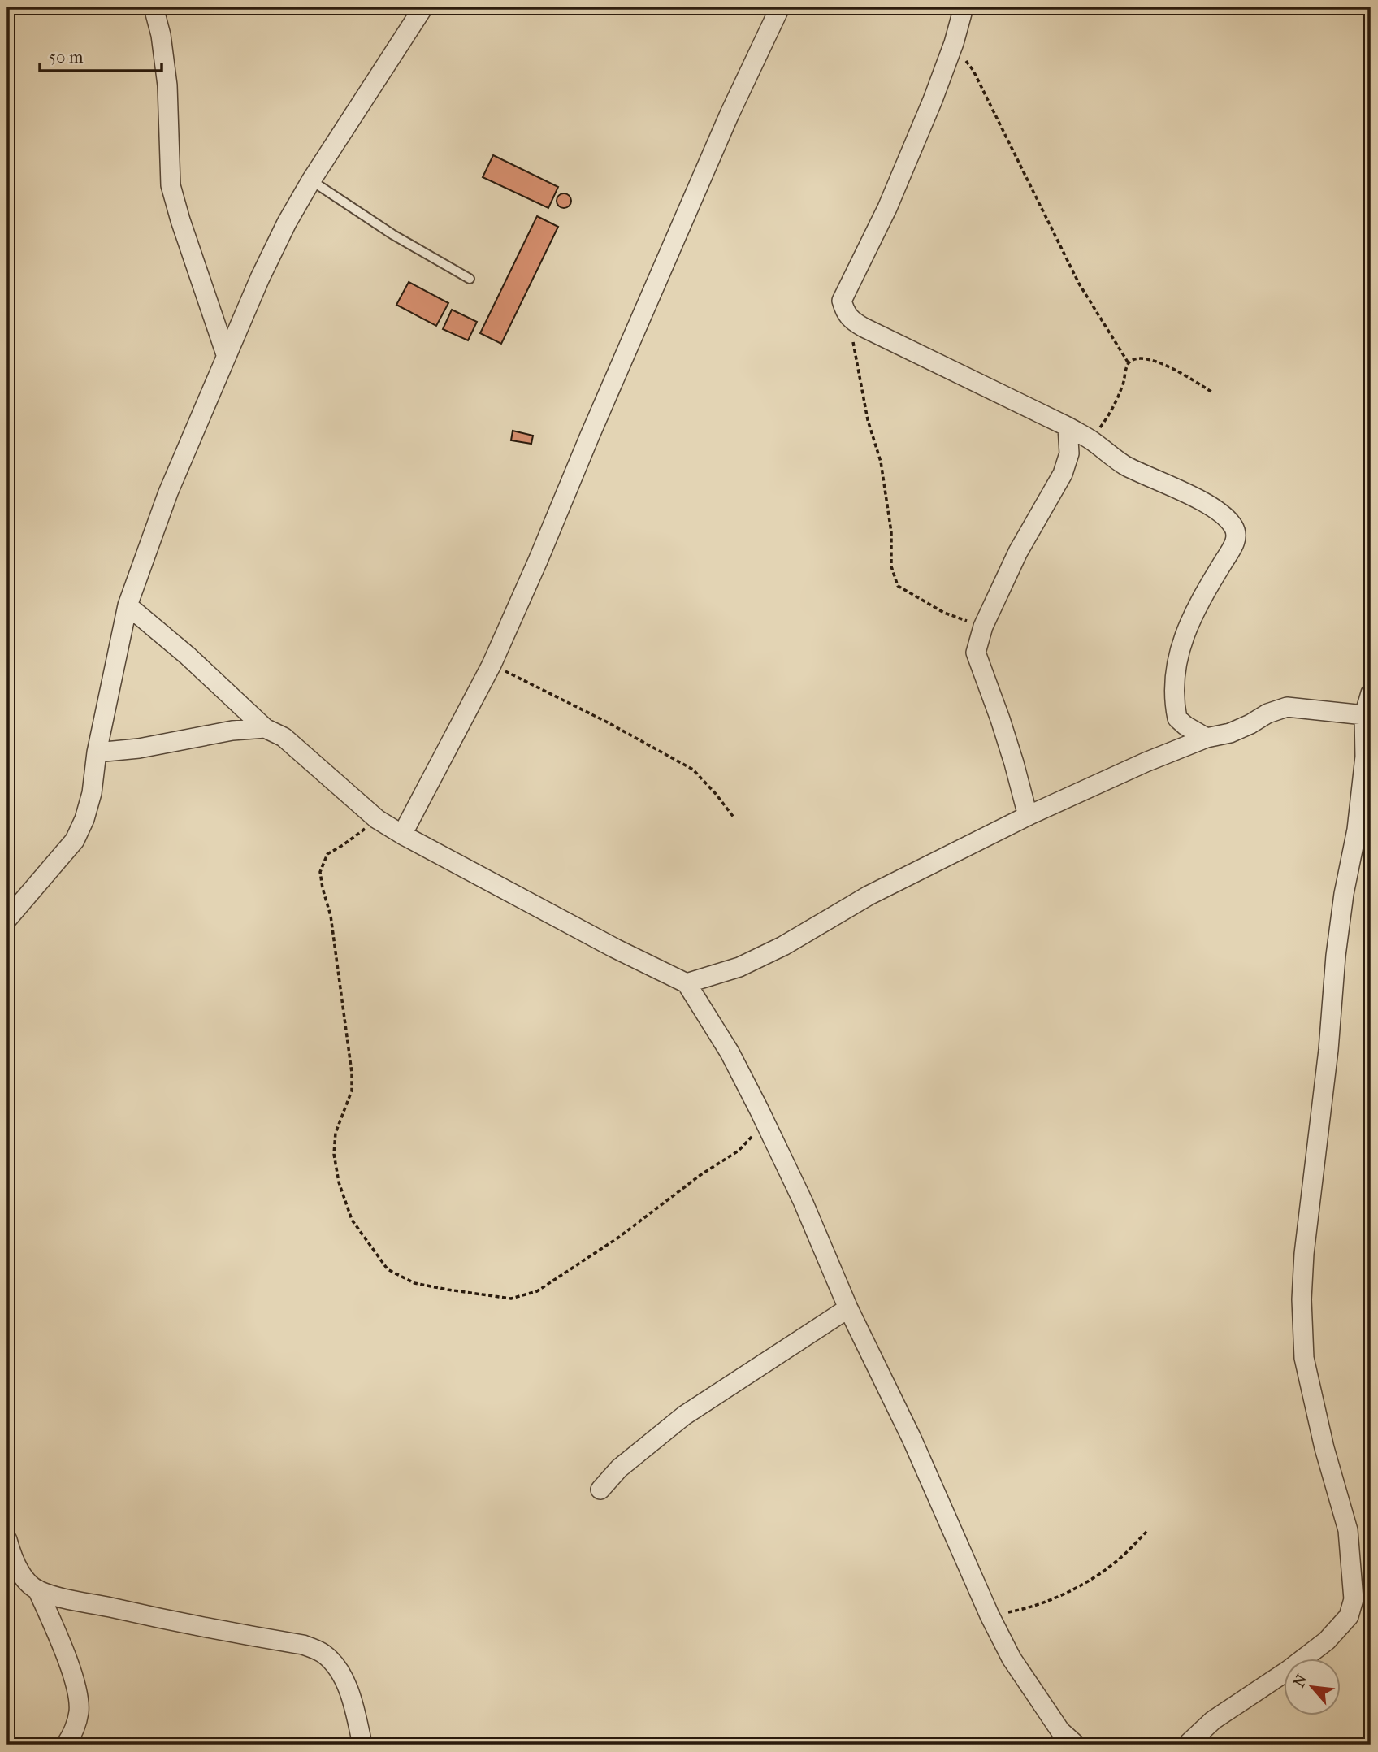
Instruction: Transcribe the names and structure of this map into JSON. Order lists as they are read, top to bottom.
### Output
{
  "scale_bar": "50 m",
  "north": "top left"
}
